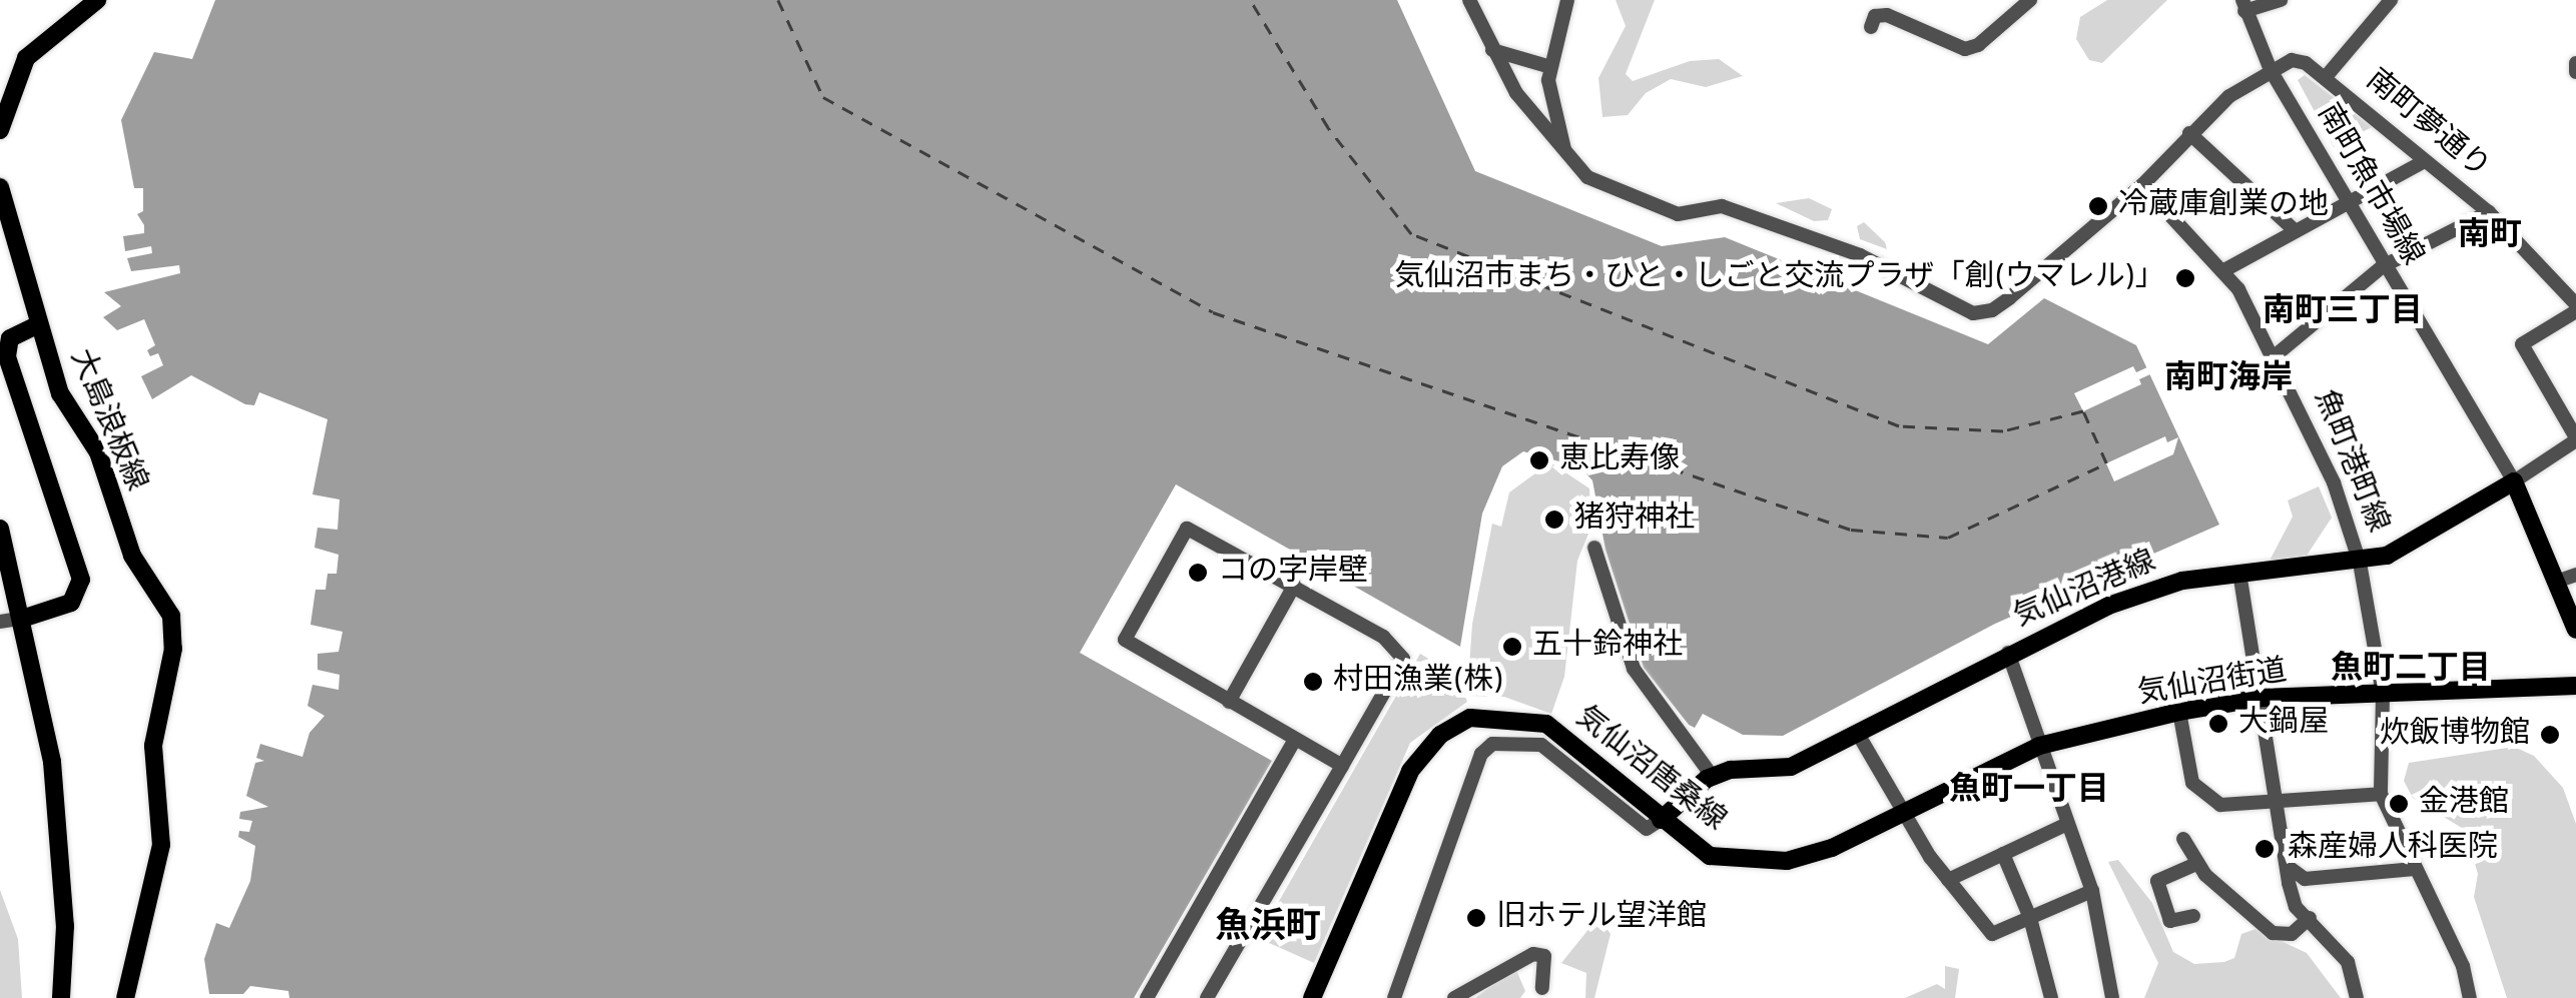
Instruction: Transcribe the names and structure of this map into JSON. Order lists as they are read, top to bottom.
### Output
{
  "streets": {
    "main road": [
      "大島浪板線",
      "気仙沼港線",
      "気仙沼街道",
      "気仙沼唐桑線"
    ],
    "street": ["南町夢通り", "南町魚市場線", "魚町港町線"]
  },
  "crossings": [
    ["南町夢通り", "南町魚市場線"],
    ["南町魚市場線", "気仙沼港線"],
    ["魚町港町線", "気仙沼港線"],
    ["魚町港町線", "気仙沼街道"],
    ["気仙沼街道", "気仙沼唐桑線"]
  ],
  "districts": [
    "南町",
    "南町三丁目",
    "南町海岸",
    "魚町二丁目",
    "魚町一丁目",
    "魚浜町"
  ],
  "places": [
    "冷蔵庫創業の地",
    "気仙沼市まち・ひと・しごと交流プラザ「創(ウマレル)」",
    "恵比寿像",
    "猪狩神社",
    "コの字岸壁",
    "五十鈴神社",
    "村田漁業(株)",
    "大鍋屋",
    "炊飯博物館",
    "金港館",
    "森産婦人科医院",
    "旧ホテル望洋館"
  ]
}
